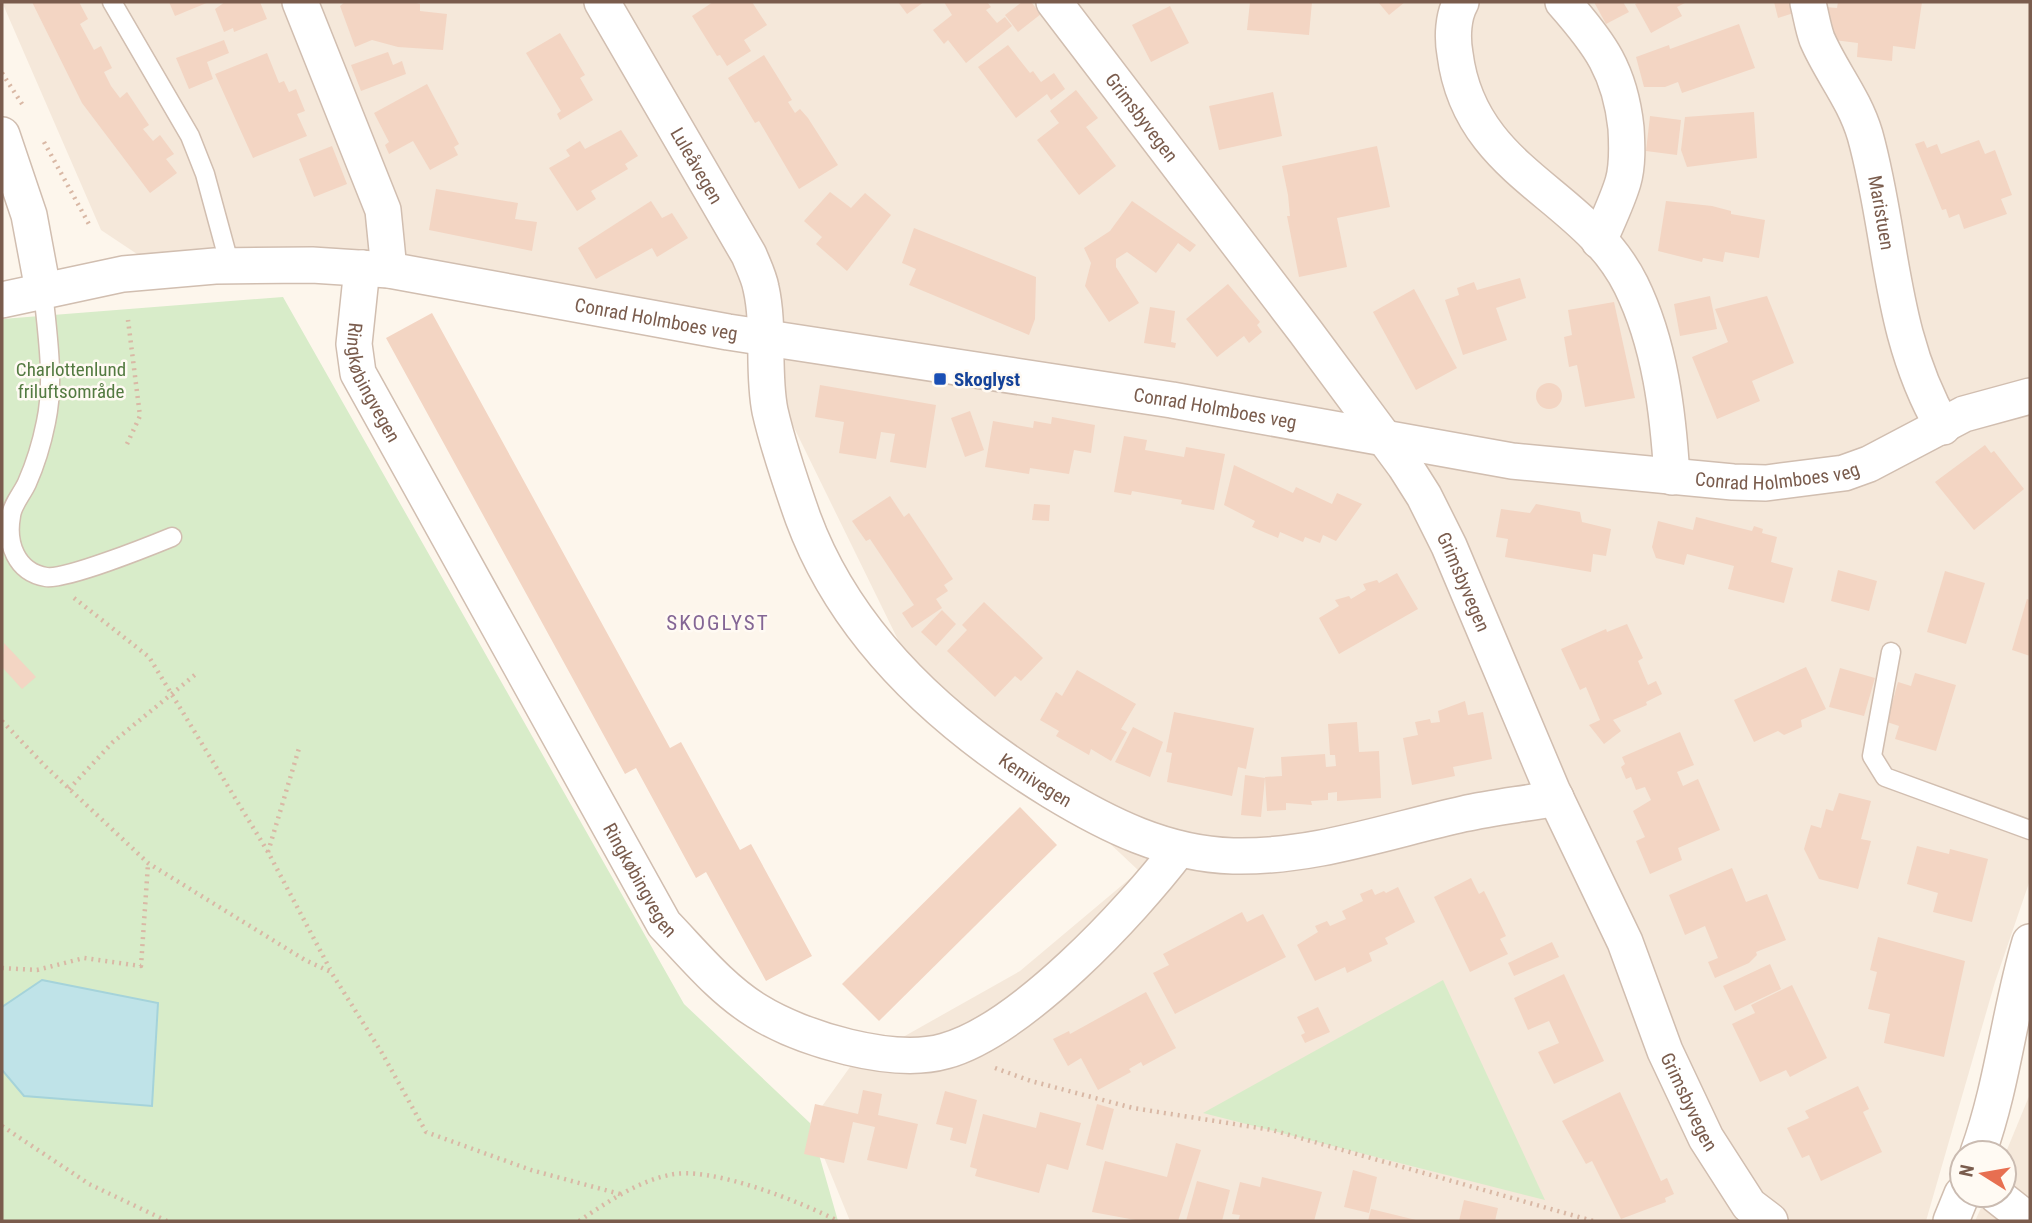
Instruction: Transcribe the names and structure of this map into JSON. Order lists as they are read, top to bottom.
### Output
{
  "streets": {
    "street": [
      "Grimsbyvegen",
      "Luleåvegen",
      "Maristuen",
      "Conrad Holmboes veg",
      "Ringkøbingvegen",
      "Kemivegen"
    ]
  },
  "crossings": [
    ["Grimsbyvegen", "Conrad Holmboes veg"],
    ["Grimsbyvegen", "Kemivegen"],
    ["Luleåvegen", "Conrad Holmboes veg"],
    ["Luleåvegen", "Kemivegen"],
    ["Maristuen", "Conrad Holmboes veg"],
    ["Conrad Holmboes veg", "Ringkøbingvegen"],
    ["Conrad Holmboes veg", "Kemivegen"],
    ["Ringkøbingvegen", "Kemivegen"]
  ],
  "districts": ["SKOGLYST"],
  "parks": ["Charlottenlund friluftsområde"],
  "places": {
    "transit": ["Skoglyst"]
  },
  "north": "left"
}
